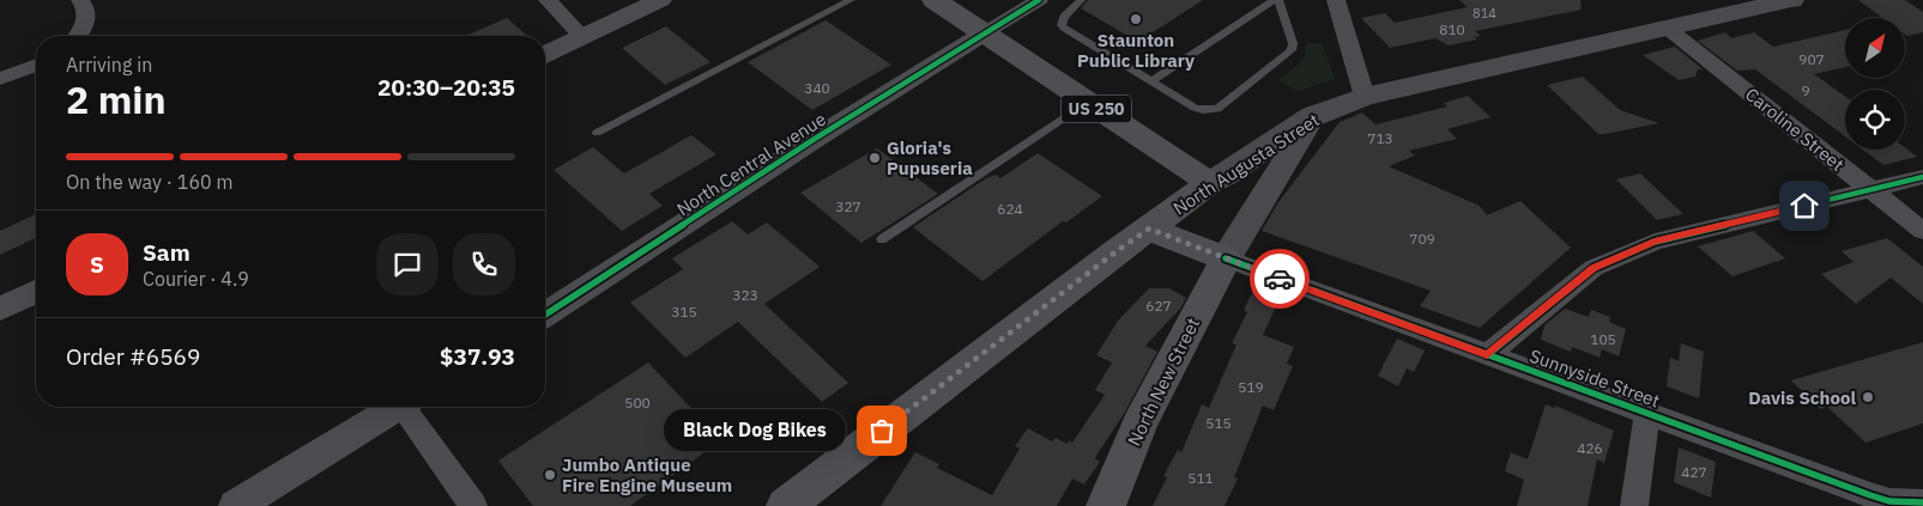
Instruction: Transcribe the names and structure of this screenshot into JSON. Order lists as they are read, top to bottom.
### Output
{
  "streets": {
    "main road": ["US 250", "North Augusta Street", "North New Street"],
    "street": ["Caroline Street", "North Central Avenue", "Sunnyside Street"]
  },
  "crossings": [
    ["US 250", "North Central Avenue"],
    ["US 250", "North Augusta Street"],
    ["Caroline Street", "North Augusta Street"],
    ["North Augusta Street", "North New Street"],
    ["Sunnyside Street", "North New Street"]
  ],
  "places": [
    "Staunton Public Library",
    "Gloria's Pupuseria",
    "Davis School",
    "Black Dog Bikes",
    "Jumbo Antique Fire Engine Museum"
  ],
  "house_numbers": [
    "814",
    "810",
    "907",
    "340",
    "9",
    "713",
    "327",
    "624",
    "709",
    "323",
    "627",
    "315",
    "105",
    "519",
    "500",
    "515",
    "426",
    "427",
    "511"
  ],
  "north": "top right",
  "page": {
    "heading": ["2 min", "Arriving in", "20:30–20:35"],
    "panel": [
      "Sam",
      "Courier · 4.9",
      "Order #6569",
      "$37.93"
    ],
    "bar": "On the way · 160 m",
    "round": "S",
    "bubble": "Black Dog Bikes"
  }
}
